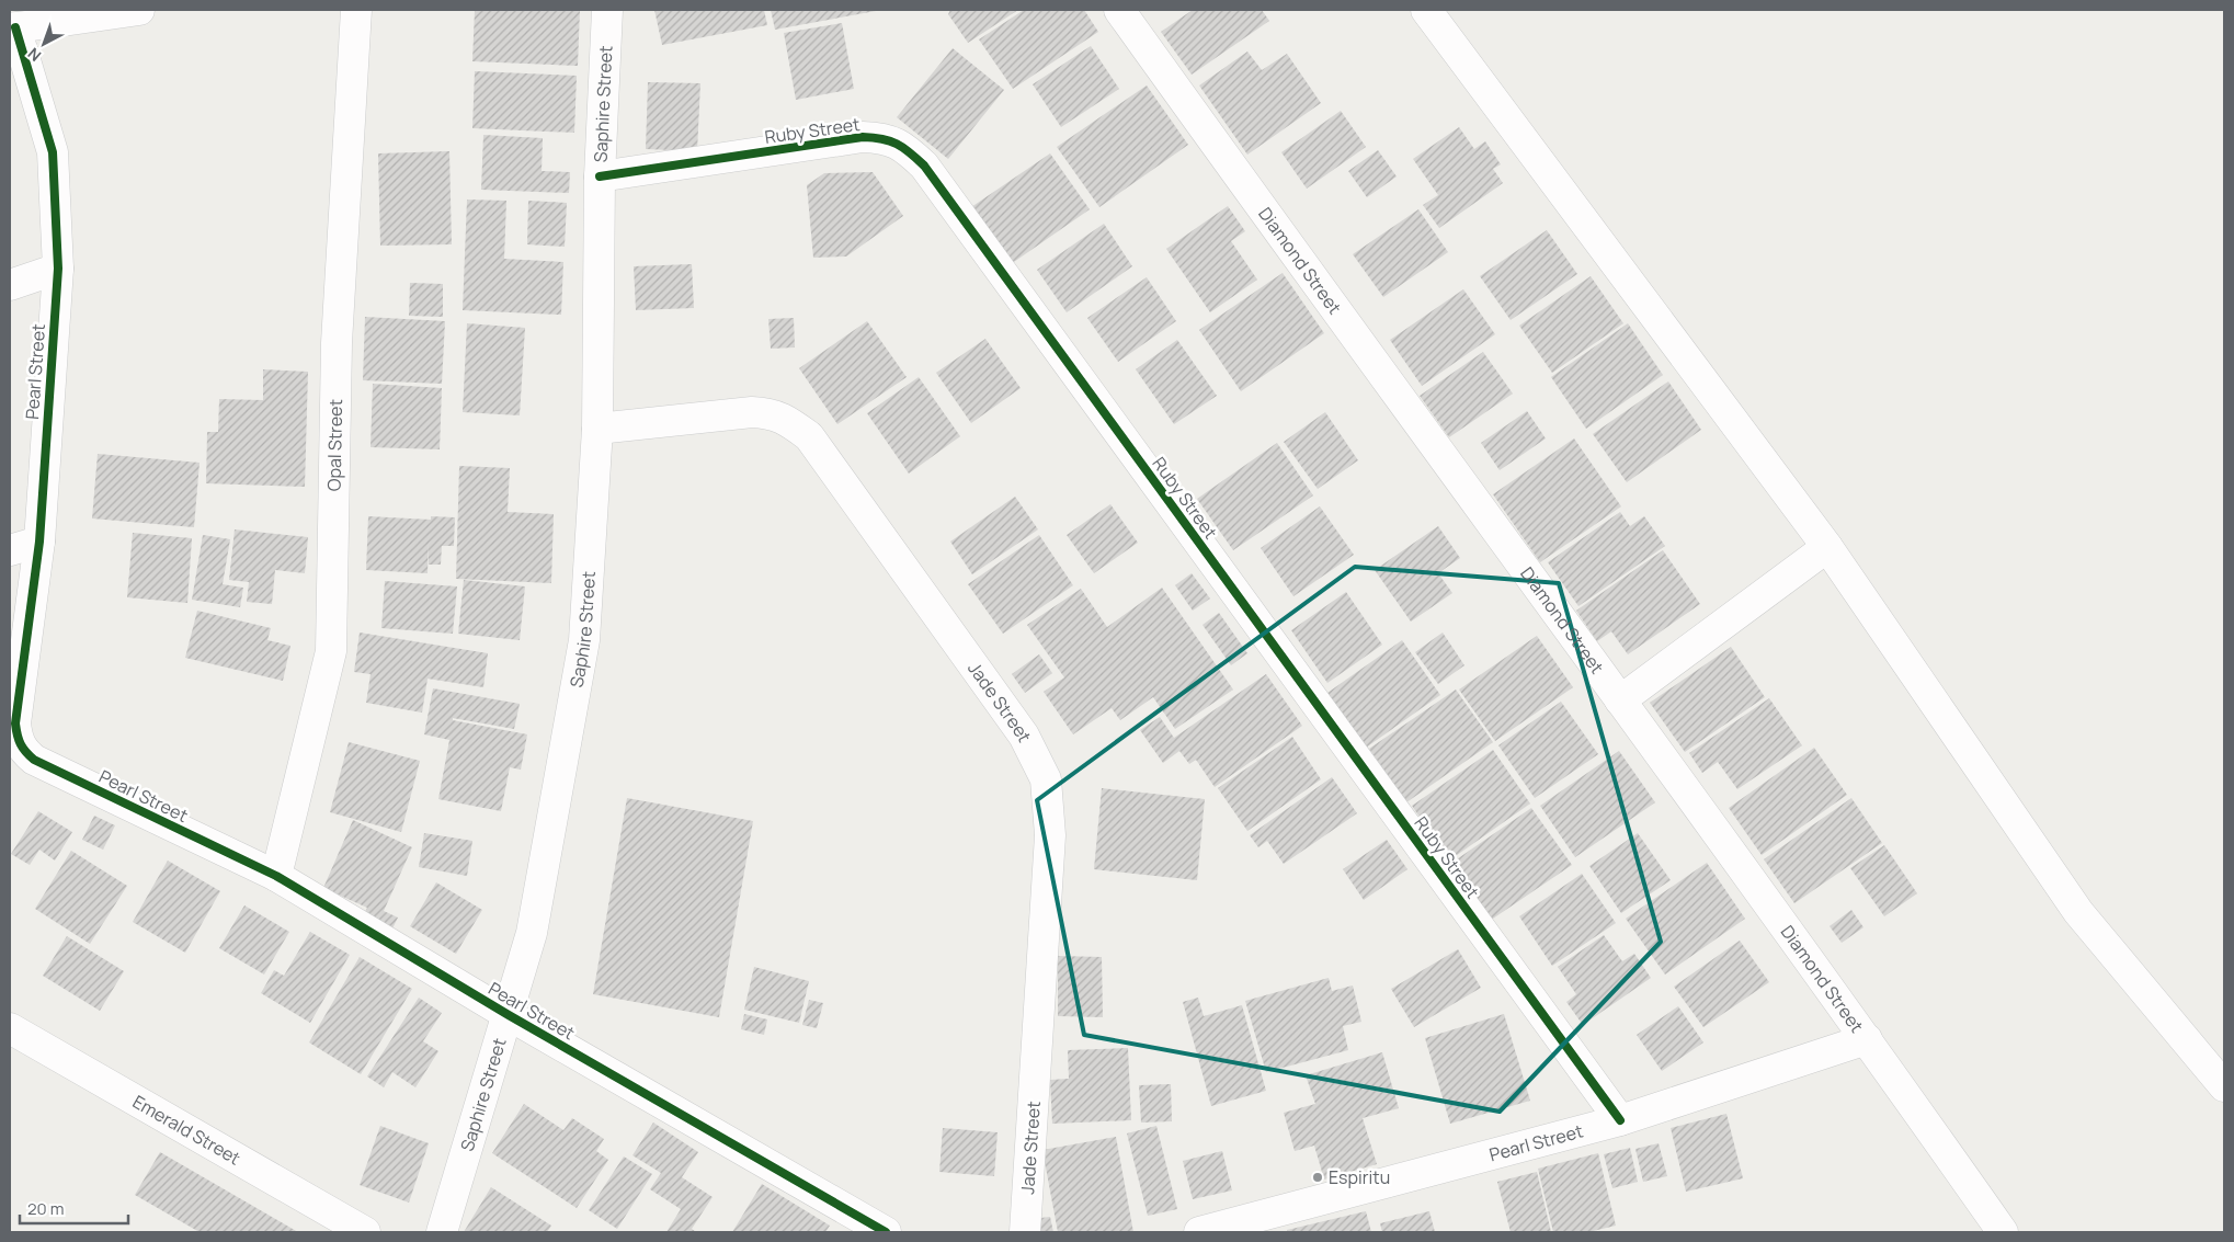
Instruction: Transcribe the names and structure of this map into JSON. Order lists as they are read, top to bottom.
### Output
{
  "streets": {
    "street": [
      "Saphire Street",
      "Ruby Street",
      "Diamond Street",
      "Pearl Street",
      "Opal Street",
      "Jade Street",
      "Emerald Street"
    ]
  },
  "crossings": [
    ["Saphire Street", "Ruby Street"],
    ["Saphire Street", "Pearl Street"],
    ["Saphire Street", "Jade Street"],
    ["Ruby Street", "Pearl Street"],
    ["Diamond Street", "Pearl Street"],
    ["Pearl Street", "Opal Street"]
  ],
  "places": ["Espiritu"],
  "scale_bar": "20 m",
  "north": "bottom left"
}
